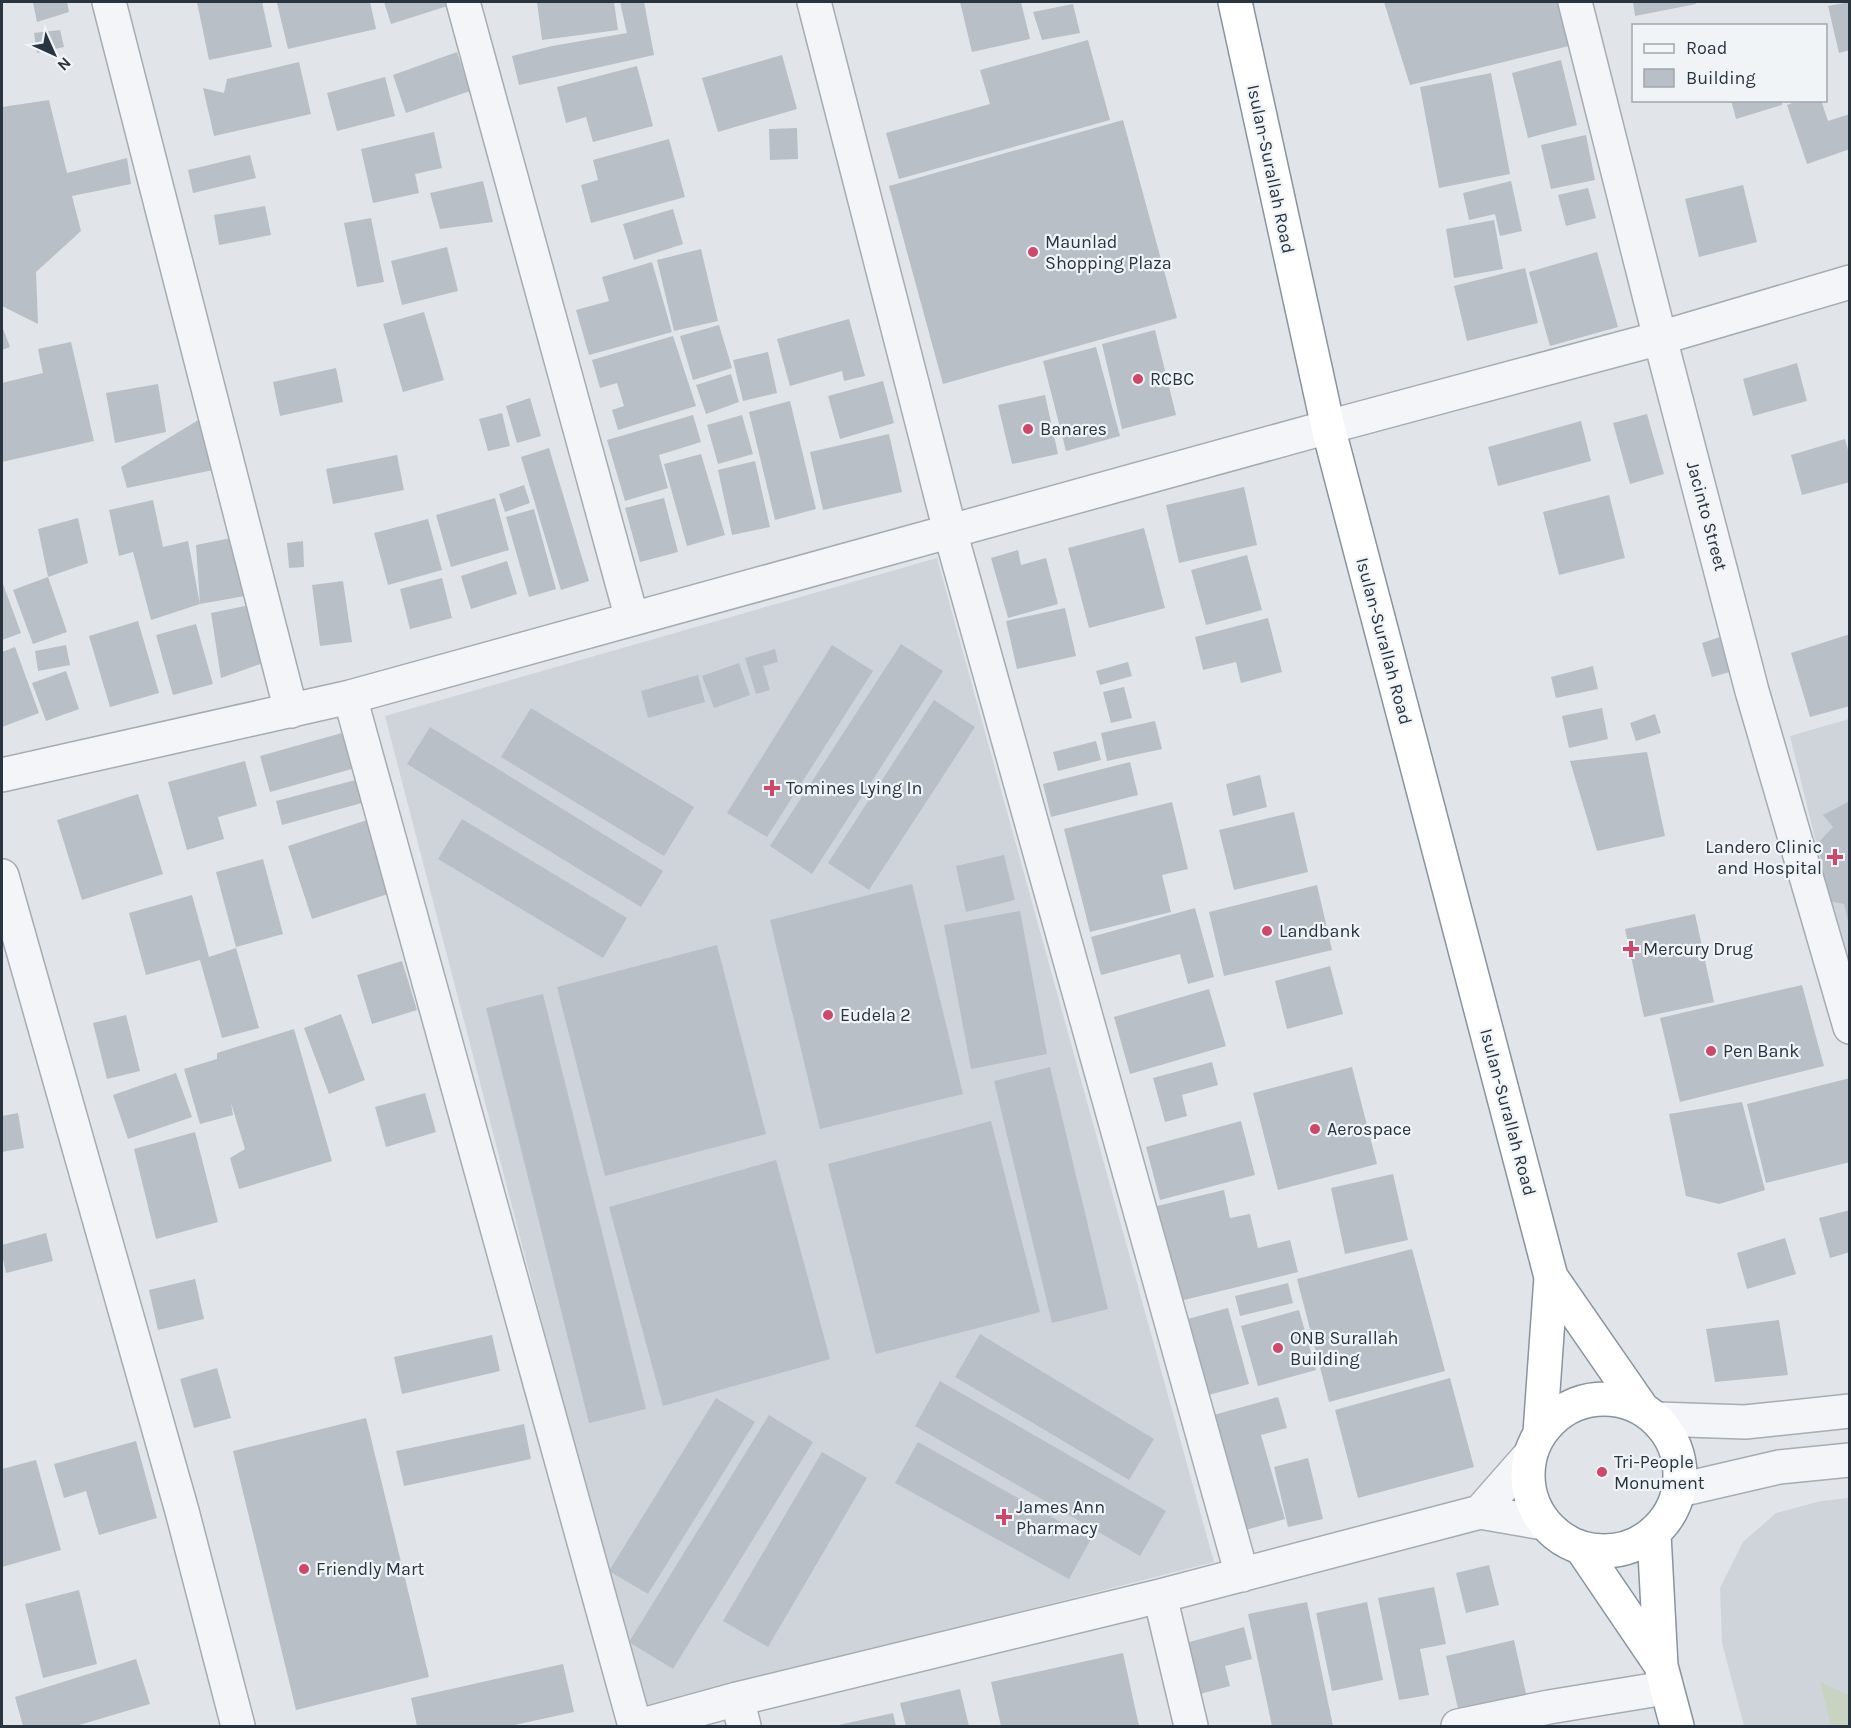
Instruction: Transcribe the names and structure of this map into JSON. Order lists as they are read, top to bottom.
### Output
{
  "streets": {
    "highway": ["Isulan-Surallah Road"],
    "street": ["Jacinto Street"]
  },
  "places": {
    "other": [
      "Maunlad Shopping Plaza",
      "RCBC",
      "Banares",
      "Landbank",
      "Eudela 2",
      "Pen Bank",
      "Aerospace",
      "ONB Surallah Building",
      "Tri-People Monument",
      "Friendly Mart"
    ],
    "health": [
      "Tomines Lying In",
      "Landero Clinic and Hospital",
      "Mercury Drug",
      "James Ann Pharmacy"
    ]
  },
  "legend": ["Road", "Building"],
  "north": "bottom right"
}
